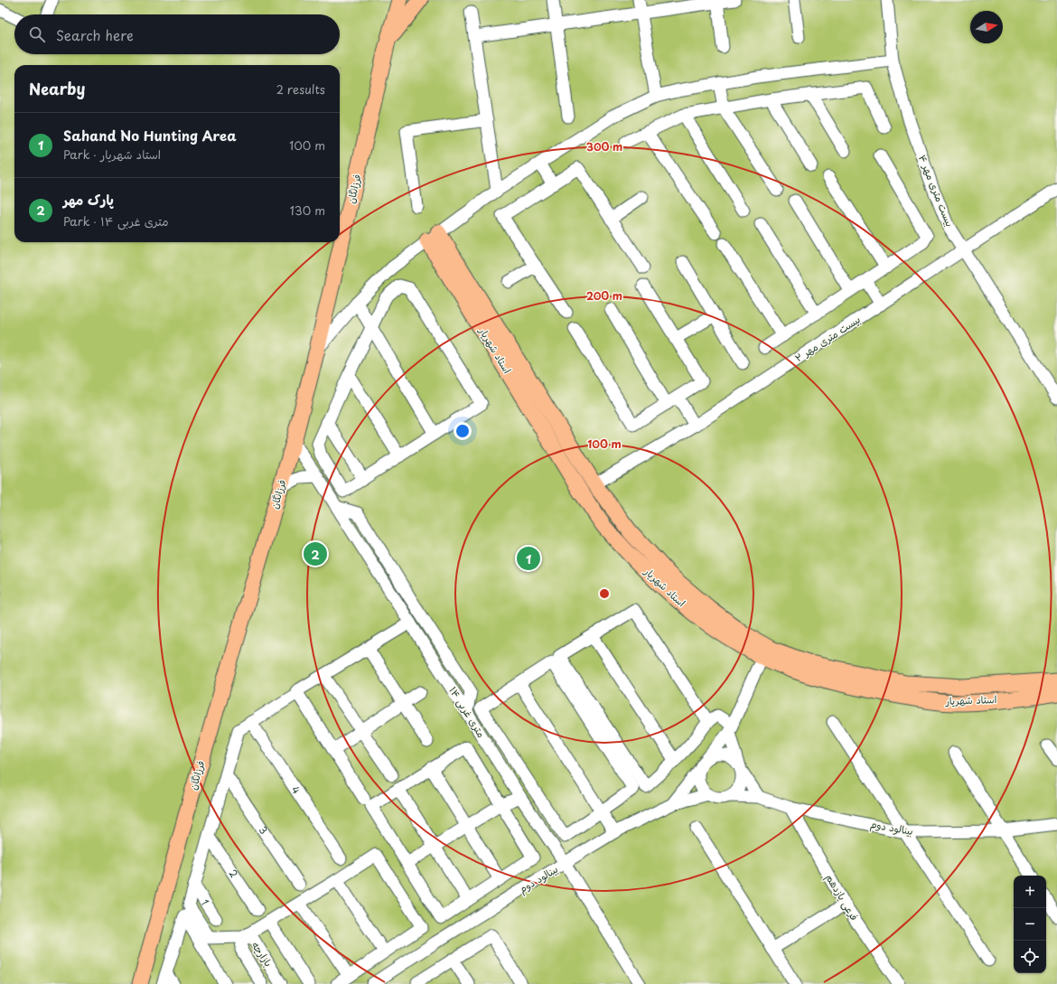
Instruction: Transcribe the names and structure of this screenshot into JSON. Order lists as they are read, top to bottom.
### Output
{
  "streets": {
    "main road": ["فرزانگان", "استاد شهریار"],
    "street": [
      "بیست متری مهر ۴",
      "بیست متری مهر ۲",
      "۱۴ متری غربی",
      "4",
      "بینالود دوم",
      "3",
      "2",
      "فرعی یازدهم",
      "1",
      "بازارچه"
    ]
  },
  "crossings": [
    ["فرزانگان", "۱۴ متری غربی"],
    ["بیست متری مهر ۴", "بیست متری مهر ۲"],
    ["بیست متری مهر ۲", "استاد شهریار"],
    ["۱۴ متری غربی", "بینالود دوم"],
    ["بینالود دوم", "فرعی یازدهم"]
  ],
  "north": "right",
  "page": {
    "search": "Search here",
    "heading": ["Nearby", "2 results"],
    "list": [
      {
        "mark": "1",
        "name": "Sahand No Hunting Area",
        "note": "Park · استاد شهریار",
        "value": "100 m"
      },
      {
        "mark": "2",
        "name": "پارک مهر",
        "note": "Park · ۱۴ متری غربی",
        "value": "130 m"
      }
    ],
    "pins": ["2", "1"],
    "map_buttons": ["+", "−"]
  },
  "rings": ["300 m", "200 m", "100 m"]
}
